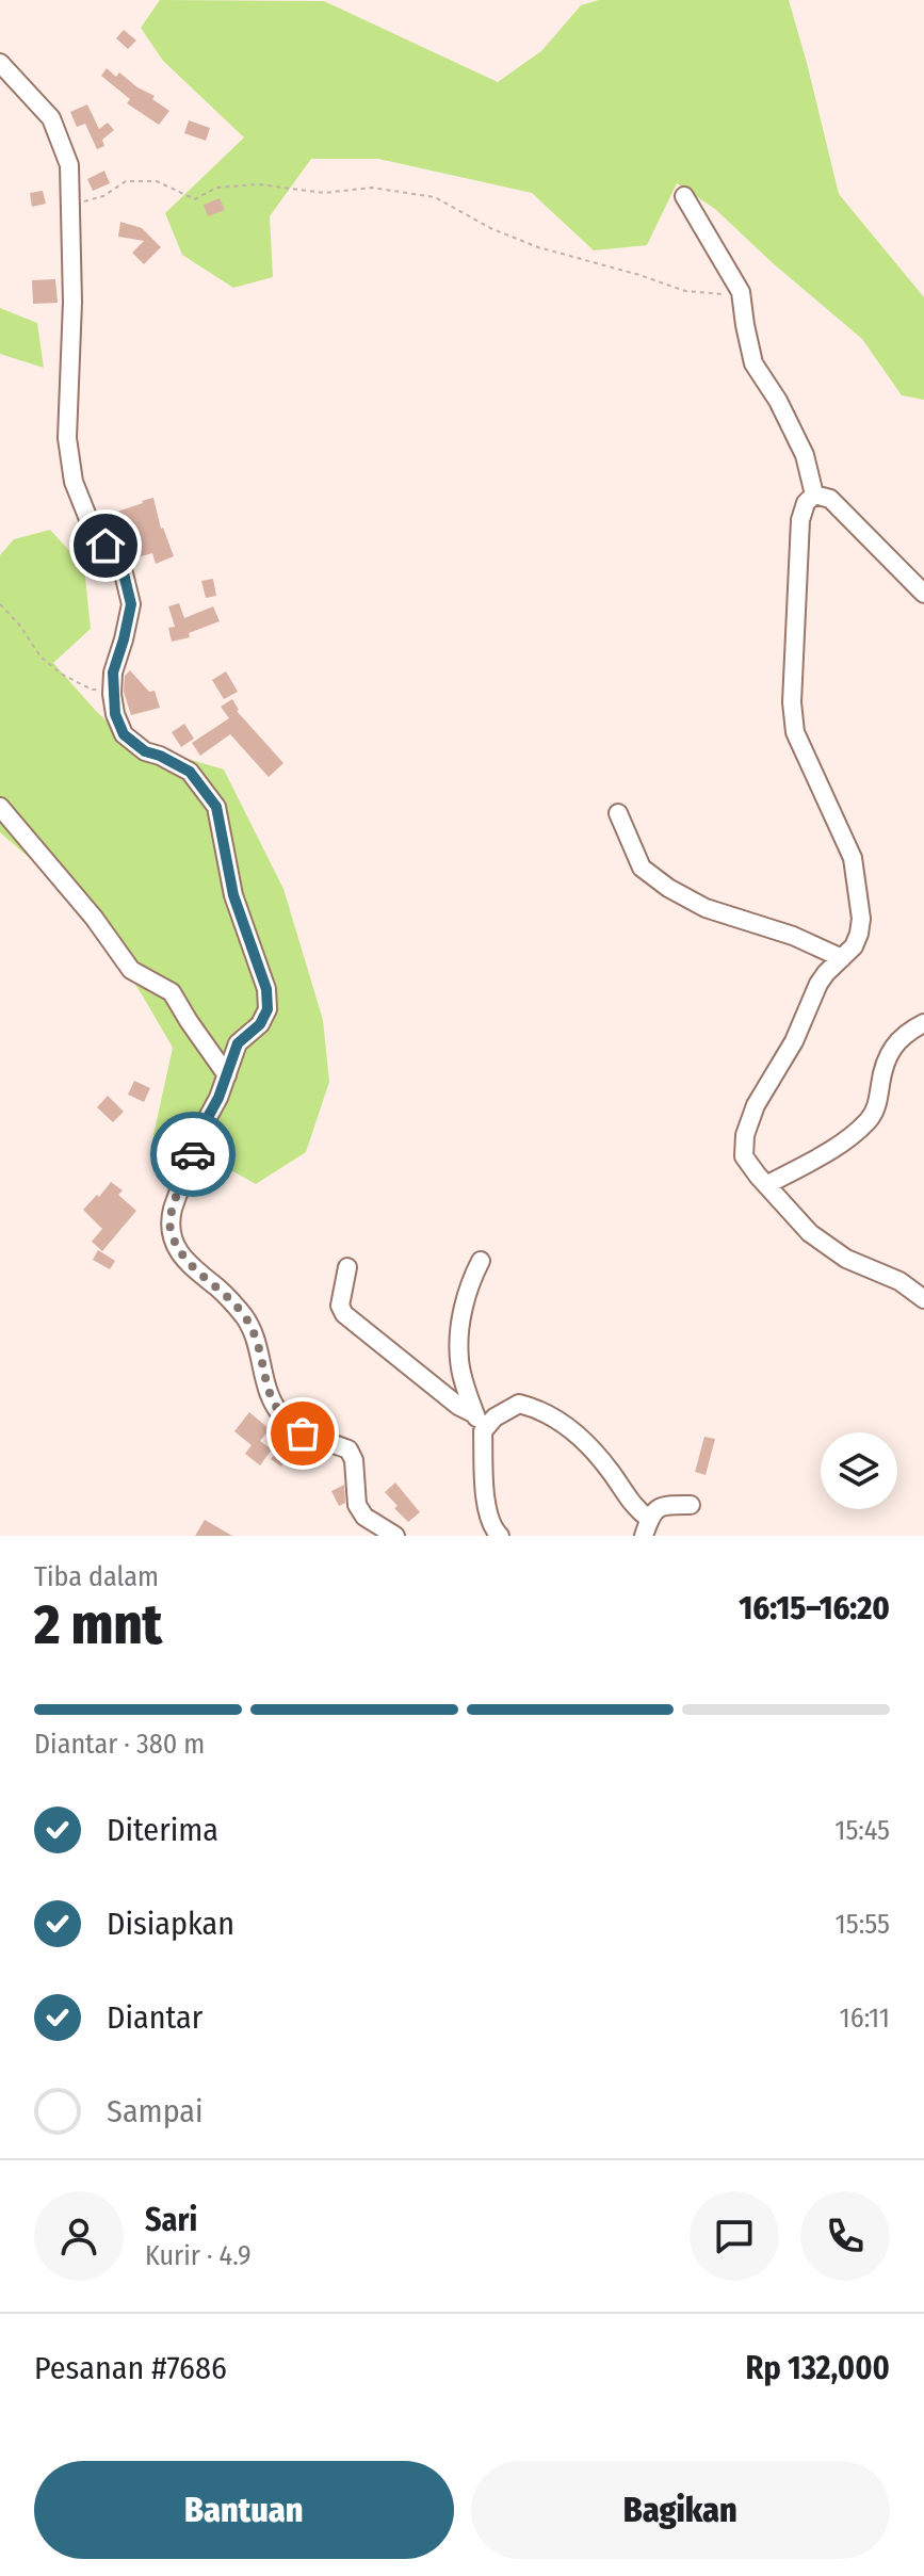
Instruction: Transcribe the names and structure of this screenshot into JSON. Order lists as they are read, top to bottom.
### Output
{
  "page": {
    "heading": ["2 mnt", "Tiba dalam", "16:15–16:20"],
    "panel": [
      "Sari",
      "Kurir · 4.9",
      "Pesanan #7686",
      "Rp 132,000"
    ],
    "bar": "Diantar · 380 m",
    "list": [
      ["Diterima", "15:45"],
      ["Disiapkan", "15:55"],
      ["Diantar", "16:11"],
      "Sampai"
    ],
    "buttons": ["Bantuan", "Bagikan"]
  }
}
